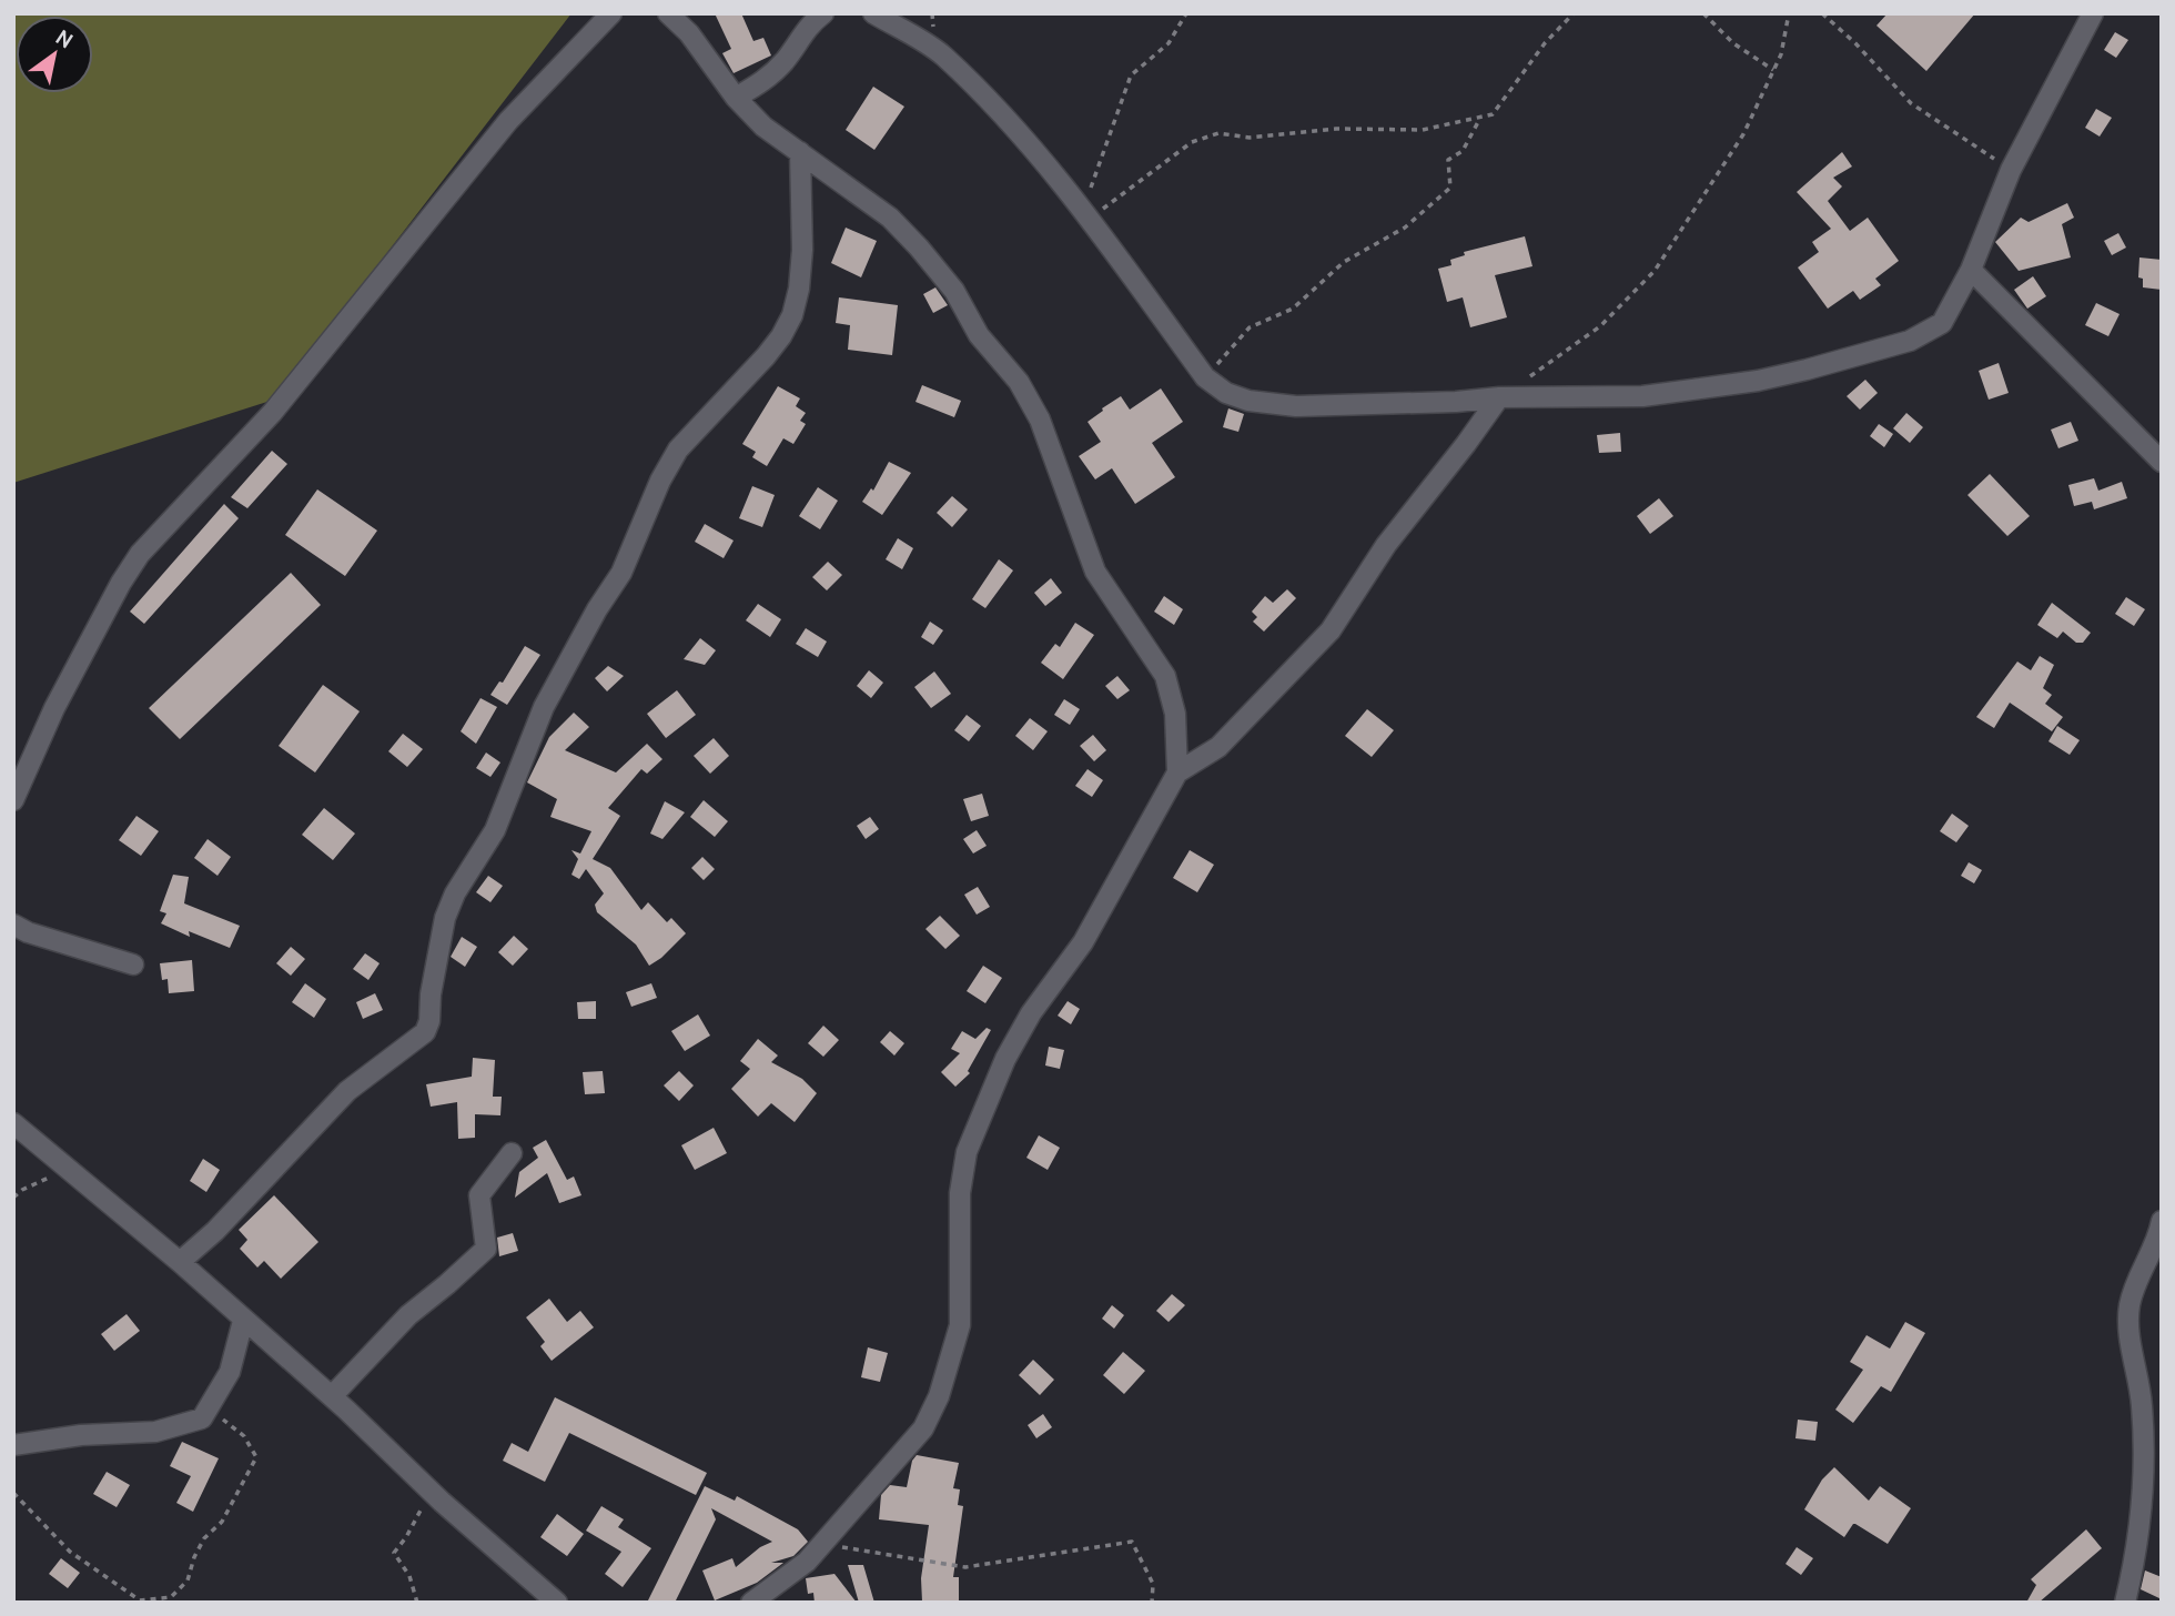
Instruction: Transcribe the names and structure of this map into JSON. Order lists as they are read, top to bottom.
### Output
{
  "north": "top right"
}
